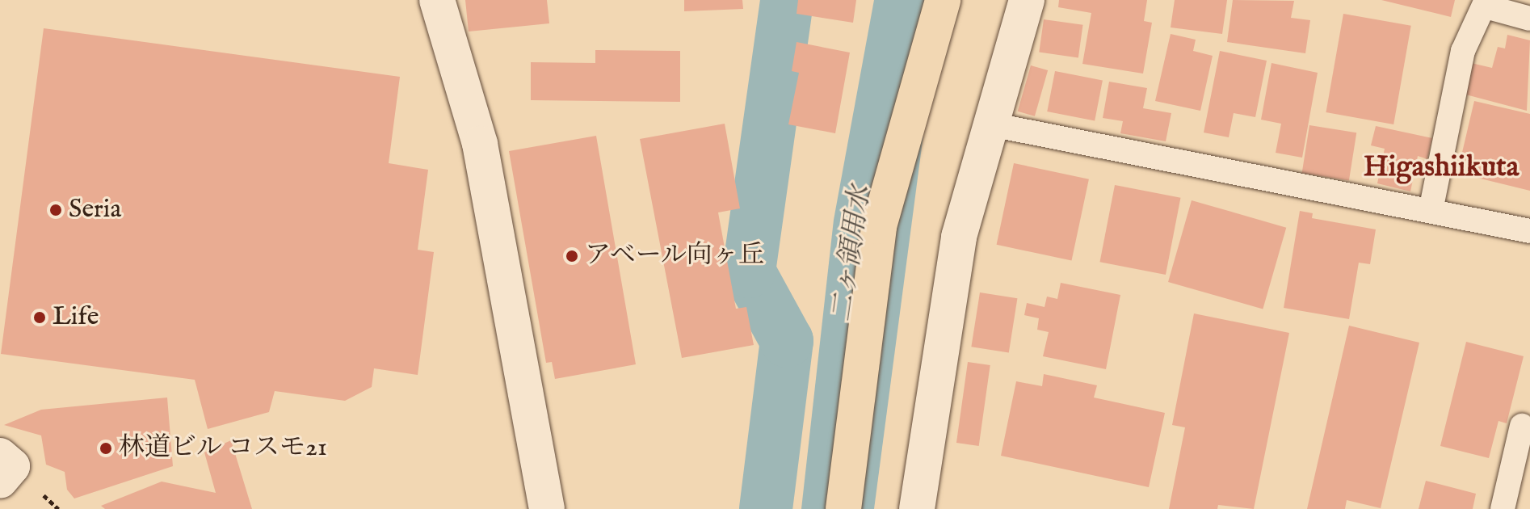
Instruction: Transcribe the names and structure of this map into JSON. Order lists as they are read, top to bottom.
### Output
{
  "districts": ["Higashiikuta"],
  "water": ["二ヶ領用水"],
  "places": [
    "Seria",
    "アベール向ヶ丘",
    "Life",
    "林道ビル コスモ21"
  ]
}
